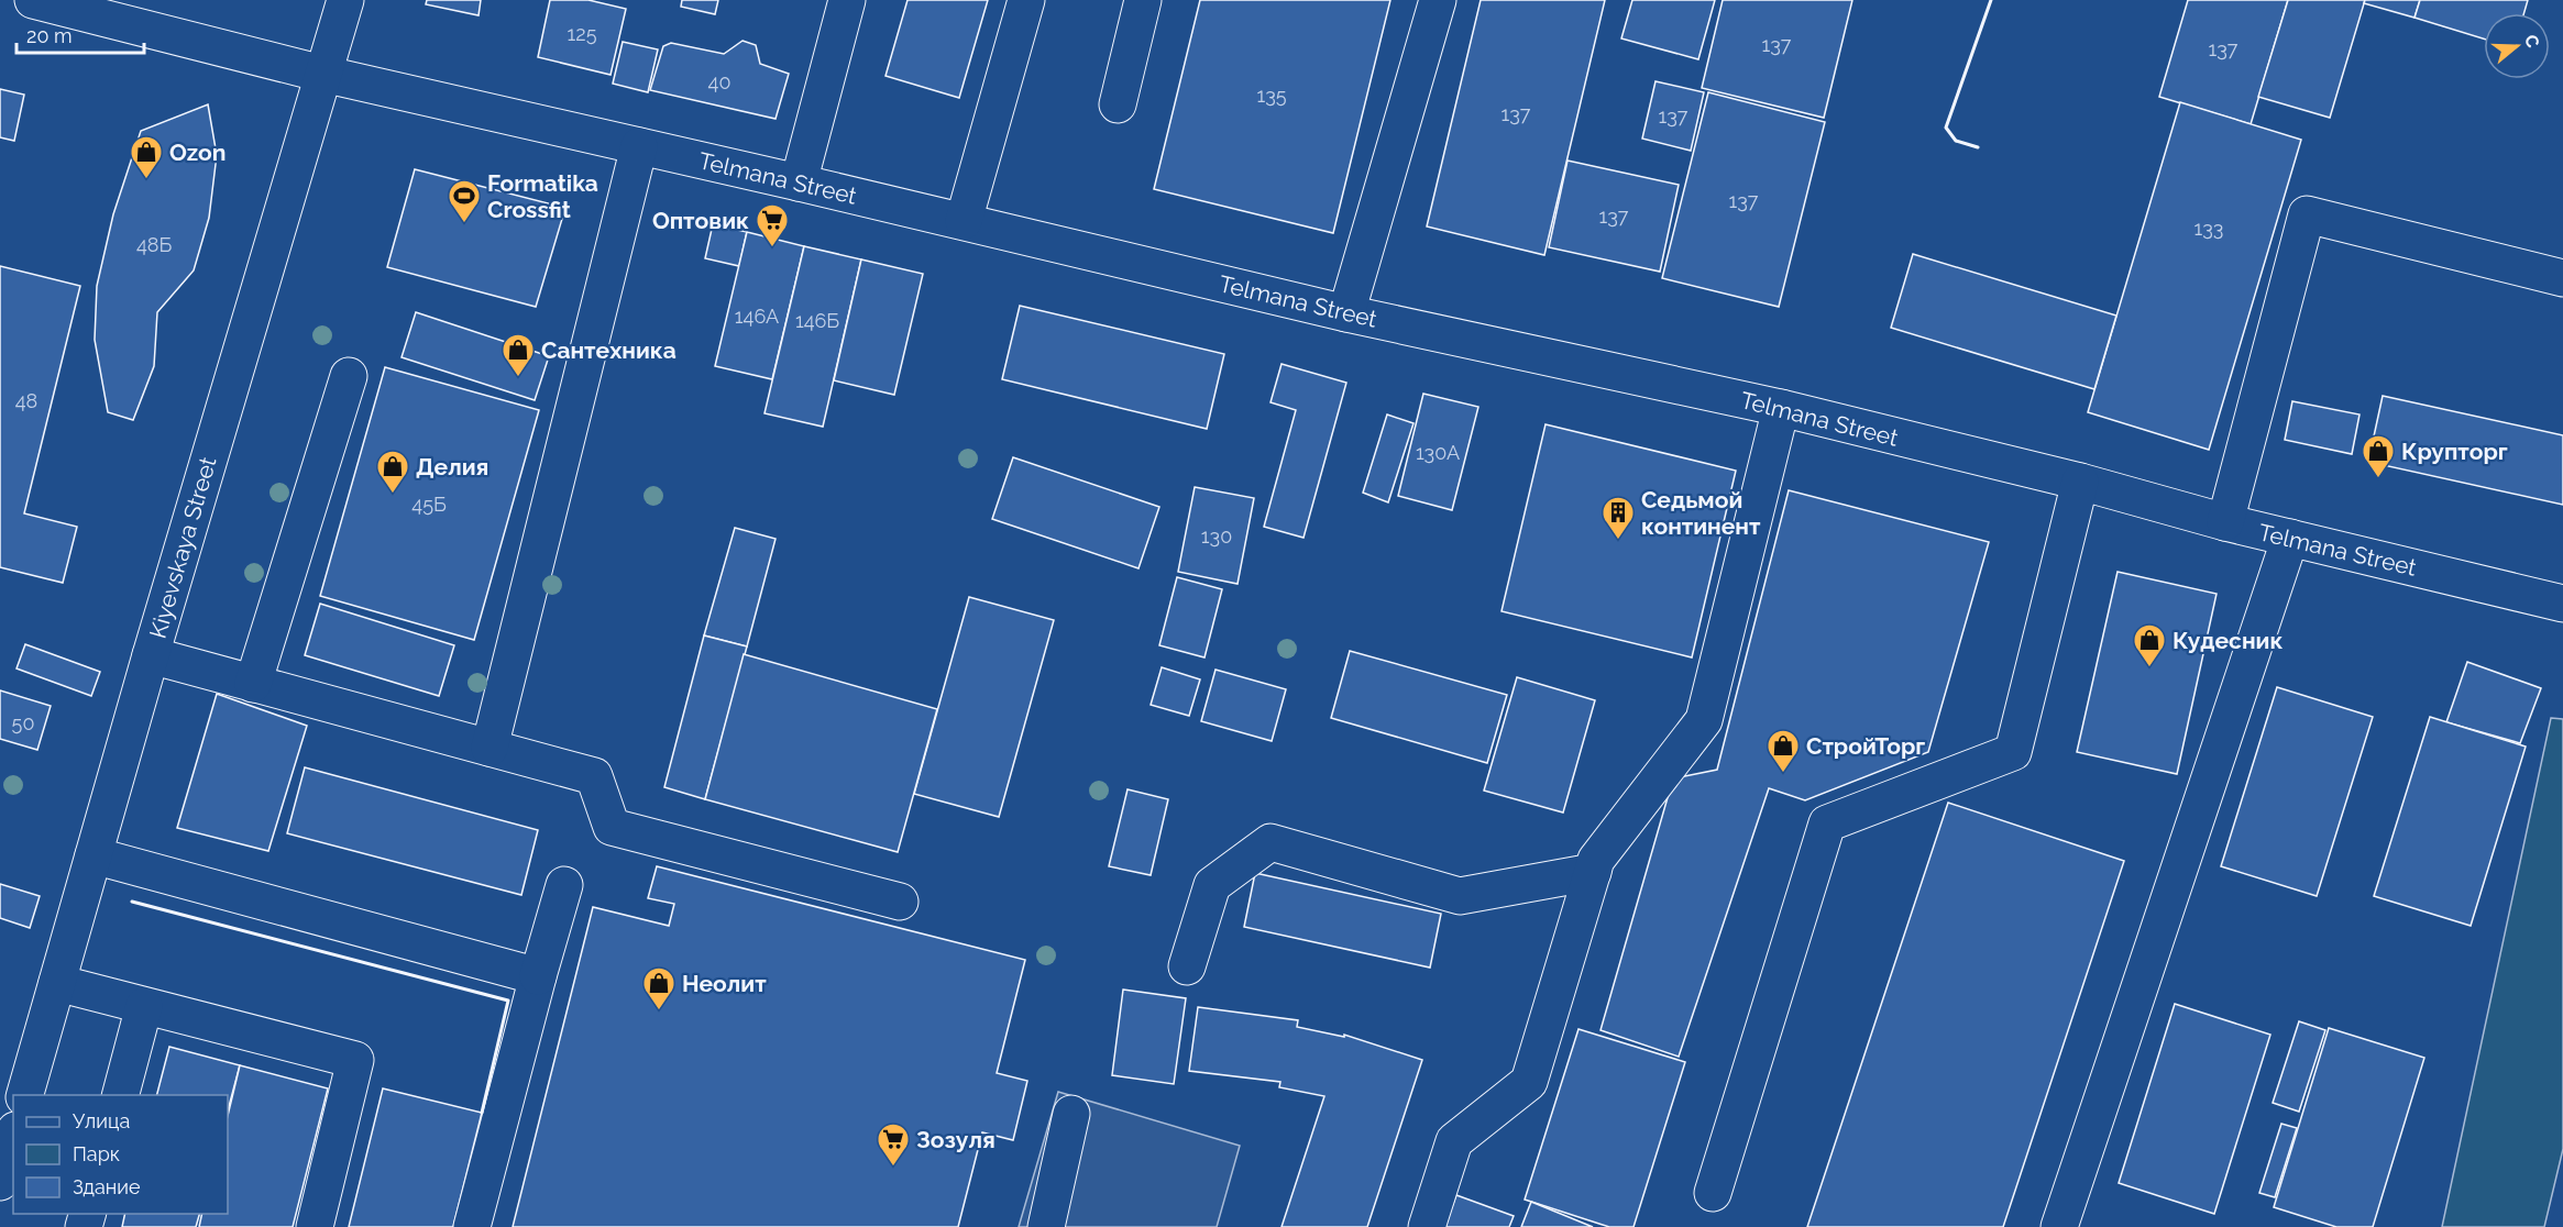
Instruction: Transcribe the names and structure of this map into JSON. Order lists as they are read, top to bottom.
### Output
{
  "streets": {
    "street": ["Telmana Street", "Kiyevskaya Street"]
  },
  "crossings": [
    ["Telmana Street", "Kiyevskaya Street"]
  ],
  "places": {
    "shop": [
      "Ozon",
      "Сантехника",
      "Крупторг",
      "Делия",
      "Кудесник",
      "СтройТорг",
      "Неолит"
    ],
    "sports": ["Formatika Crossfit"],
    "supermarket": ["Оптовик", "Зозуля"],
    "building": ["Седьмой континент"]
  },
  "house_numbers": [
    "125",
    "137",
    "137",
    "40",
    "135",
    "137",
    "137",
    "137",
    "137",
    "133",
    "48Б",
    "146А",
    "146Б",
    "48",
    "130А",
    "45Б",
    "130",
    "50"
  ],
  "legend": ["Улица", "Парк", "Здание"],
  "scale_bar": "20 m",
  "north": "right"
}
